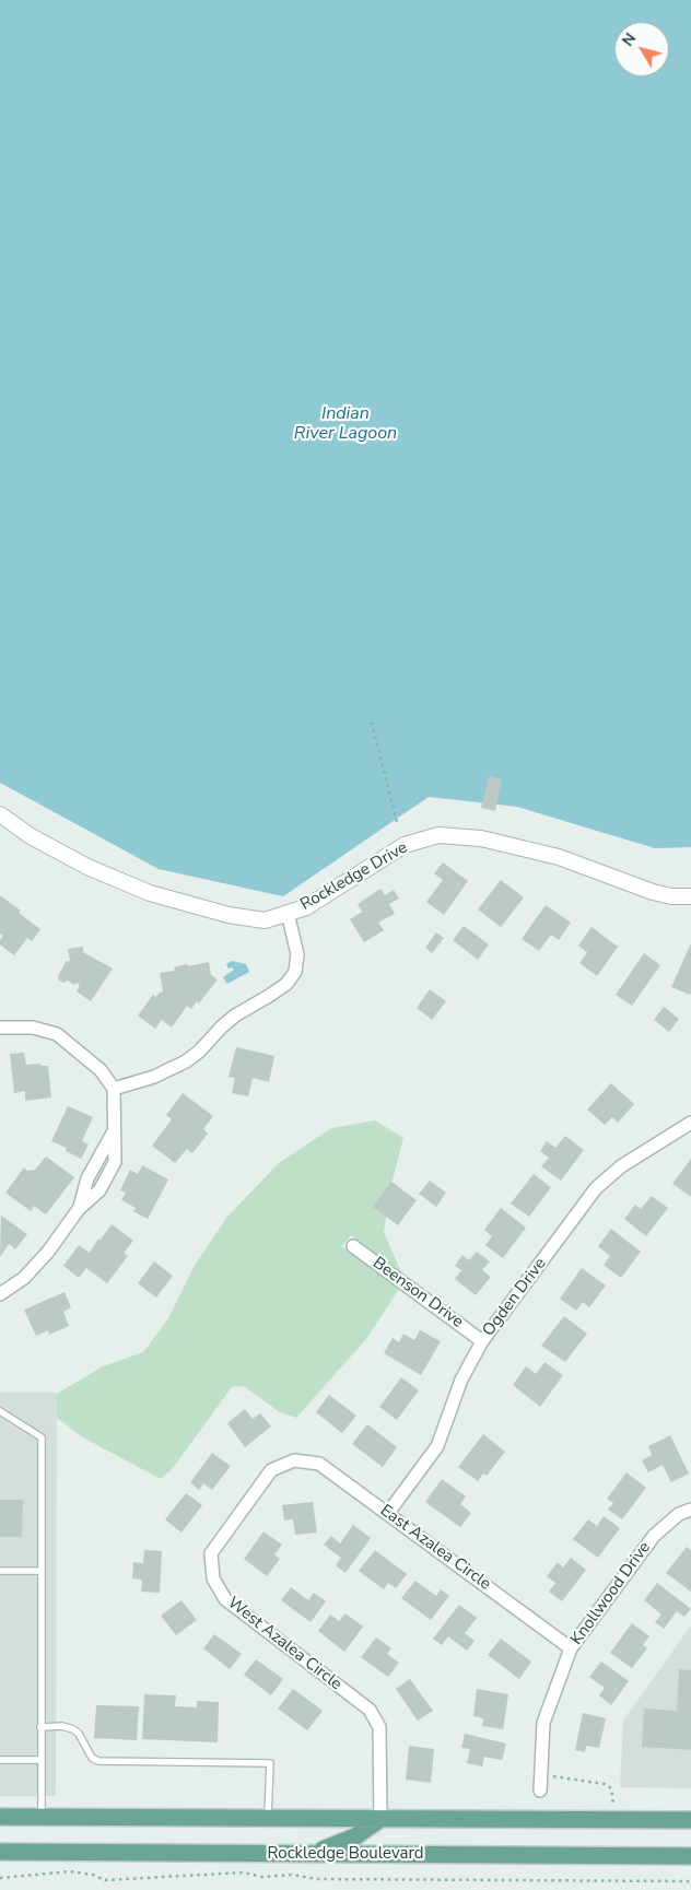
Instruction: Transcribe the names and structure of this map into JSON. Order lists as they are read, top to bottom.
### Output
{
  "streets": {
    "main road": ["Rockledge Boulevard"],
    "street": [
      "Rockledge Drive",
      "Beenson Drive",
      "Ogden Drive",
      "East Azalea Circle",
      "Knollwood Drive",
      "West Azalea Circle"
    ]
  },
  "crossings": [
    ["Beenson Drive", "Ogden Drive"],
    ["Ogden Drive", "East Azalea Circle"],
    ["East Azalea Circle", "Knollwood Drive"],
    ["East Azalea Circle", "West Azalea Circle"]
  ],
  "water": ["Indian River Lagoon"],
  "north": "top left"
}
